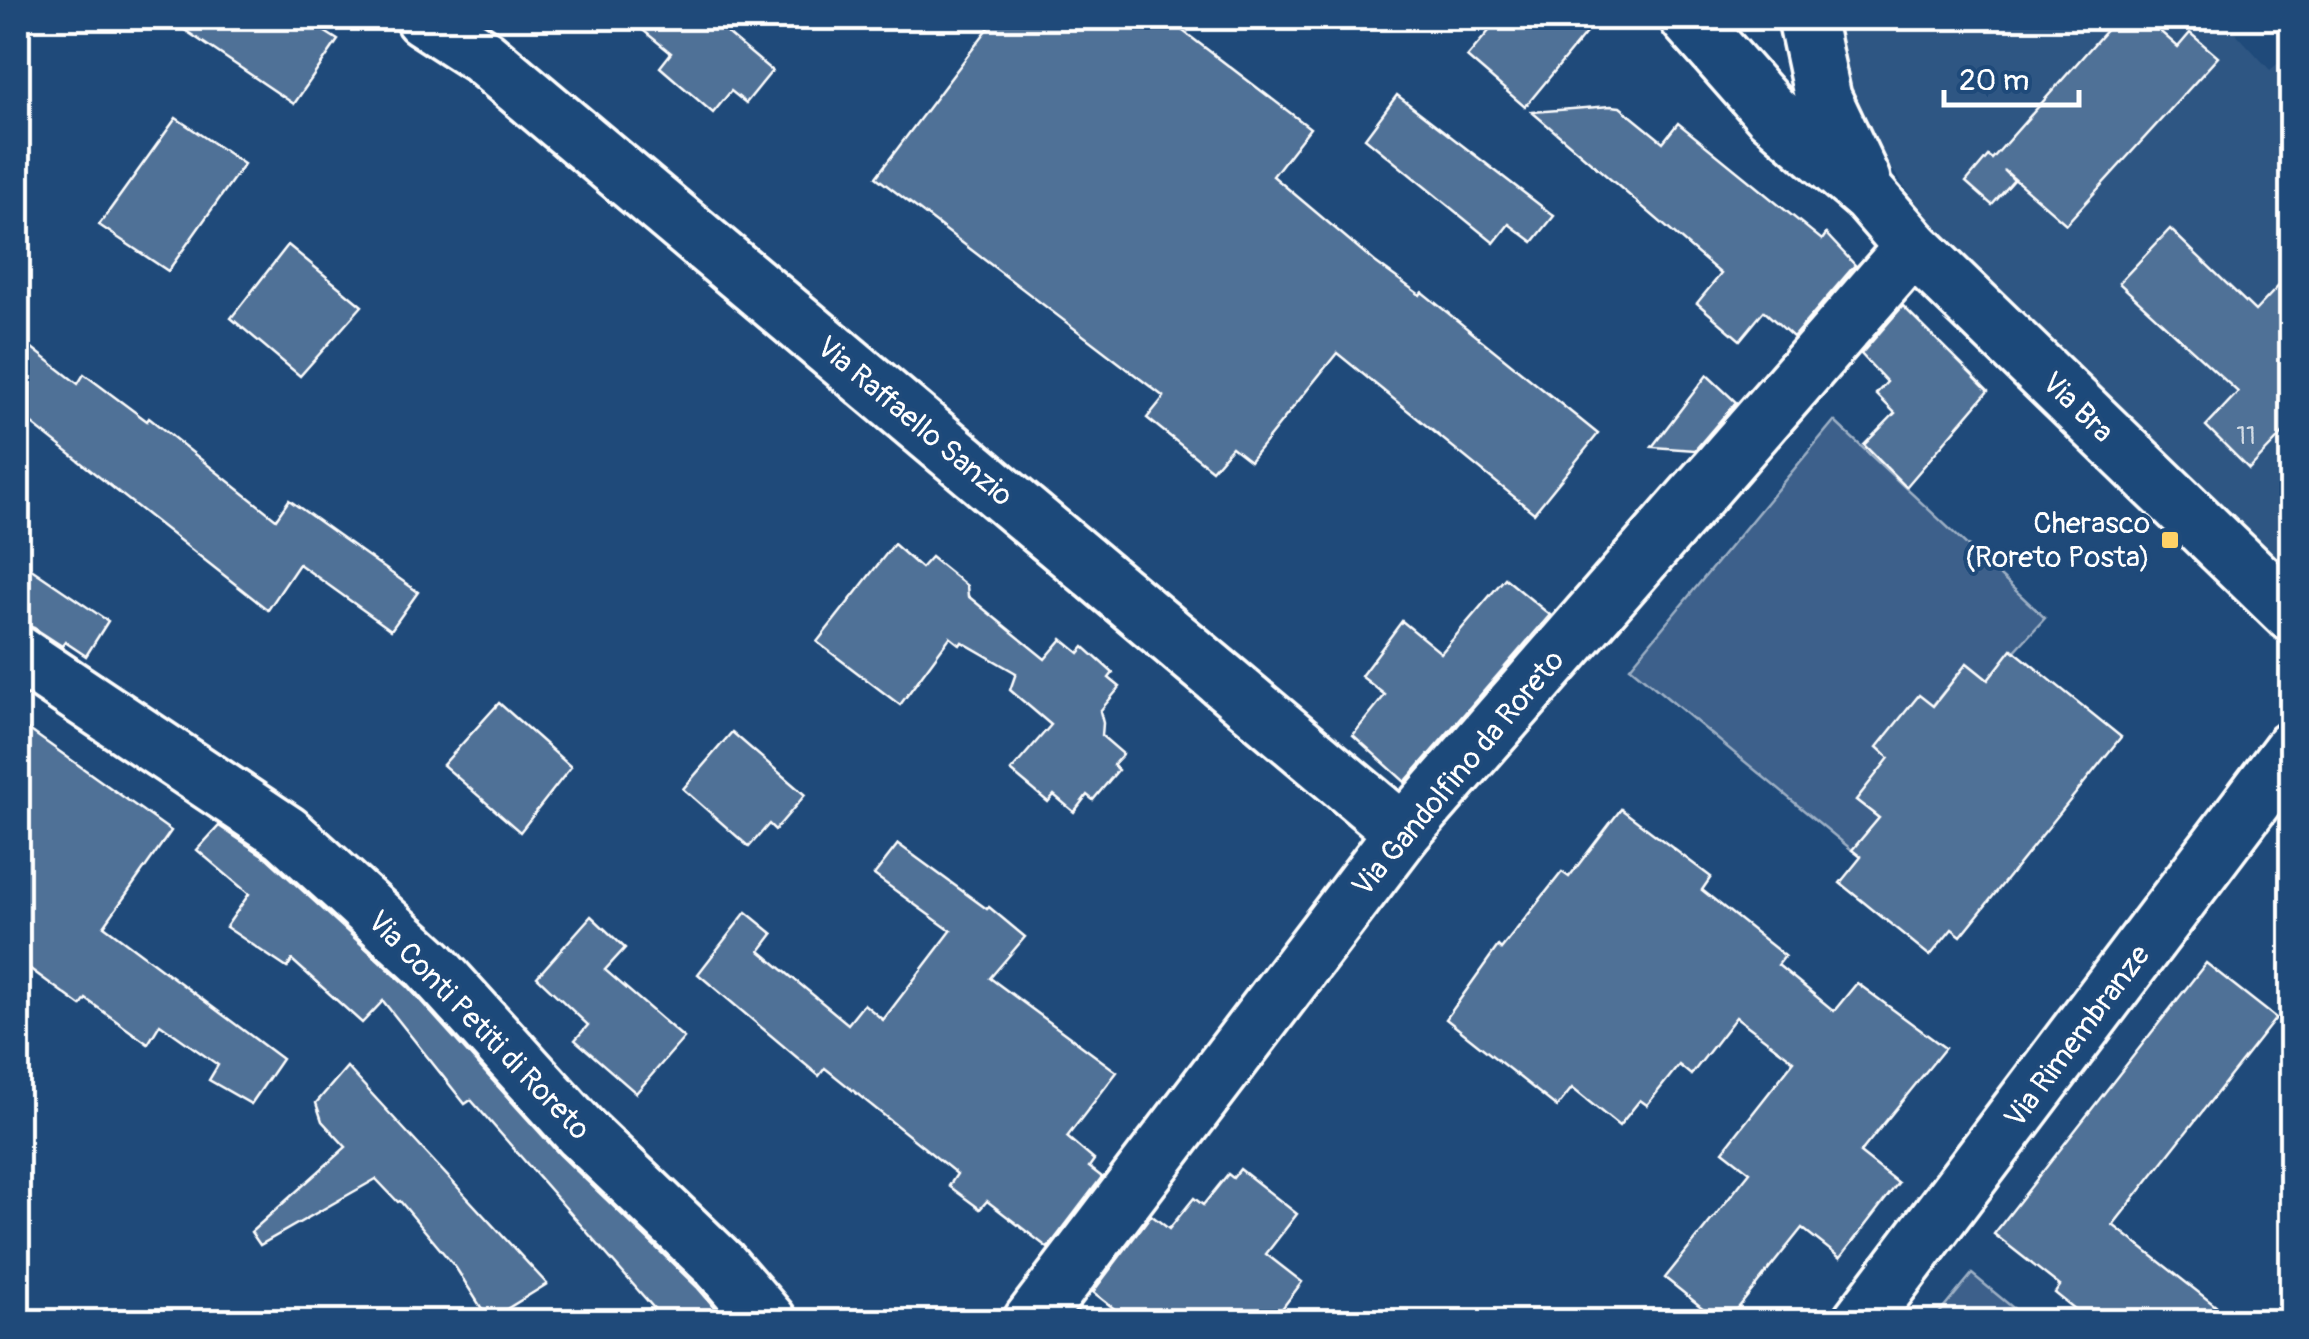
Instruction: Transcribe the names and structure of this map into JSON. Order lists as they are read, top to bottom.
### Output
{
  "streets": {
    "street": [
      "Via Bra",
      "Via Raffaello Sanzio",
      "Via Gandolfino da Roreto",
      "Via Conti Petiti di Roreto",
      "Via Rimembranze"
    ]
  },
  "crossings": [
    ["Via Bra", "Via Gandolfino da Roreto"],
    ["Via Raffaello Sanzio", "Via Gandolfino da Roreto"]
  ],
  "places": {
    "transit": ["Cherasco (Roreto Posta)"]
  },
  "house_numbers": ["11"],
  "scale_bar": "20 m"
}
